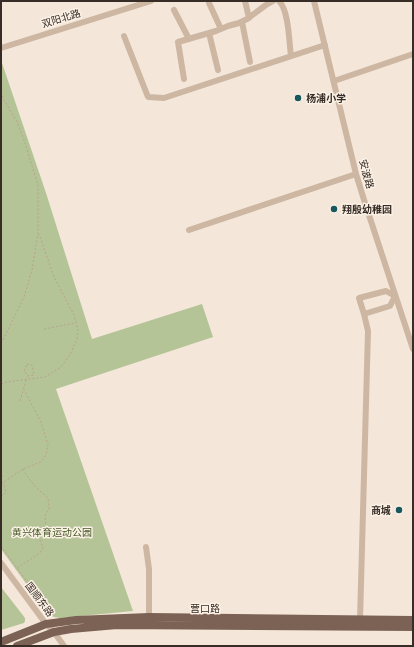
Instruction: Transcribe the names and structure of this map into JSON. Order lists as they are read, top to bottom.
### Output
{
  "streets": {
    "main road": ["营口路"],
    "street": ["双阳北路", "安波路", "国顺东路"]
  },
  "crossings": [
    ["国顺东路", "营口路"]
  ],
  "parks": ["黄兴体育运动公园"],
  "places": ["杨浦小学", "翔殷幼稚园", "商城"]
}
